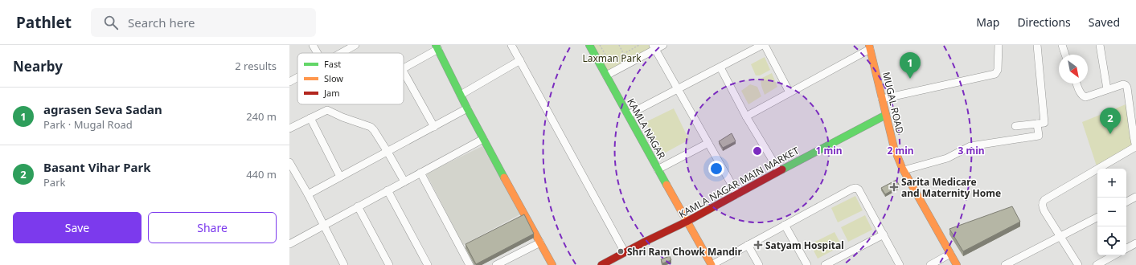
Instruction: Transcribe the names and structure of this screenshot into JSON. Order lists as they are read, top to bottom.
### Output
{
  "streets": {
    "street": ["MUGAL ROAD", "KAMLA NAGAR", "KAMLA NAGAR MAIN MARKET"]
  },
  "crossings": [
    ["MUGAL ROAD", "KAMLA NAGAR MAIN MARKET"],
    ["KAMLA NAGAR", "KAMLA NAGAR MAIN MARKET"]
  ],
  "parks": ["Laxman Park"],
  "places": {
    "health": ["Sarita Medicare and Maternity Home", "Satyam Hospital"],
    "other": ["Shri Ram Chowk Mandir"]
  },
  "legend": ["Fast", "Slow", "Jam"],
  "north": "bottom right",
  "page": {
    "header": "Pathlet",
    "search": "Search here",
    "nav": ["Map", "Directions", "Saved"],
    "heading": ["Nearby", "2 results"],
    "pins": ["1", "2"],
    "list": [
      {
        "mark": "1",
        "name": "agrasen Seva Sadan",
        "note": "Park · Mugal Road",
        "value": "240 m"
      },
      {
        "mark": "2",
        "name": "Basant Vihar Park",
        "note": "Park",
        "value": "440 m"
      }
    ],
    "map_buttons": ["+", "−"],
    "buttons": ["Save", "Share"]
  },
  "rings": ["1 min", "2 min", "3 min"]
}
